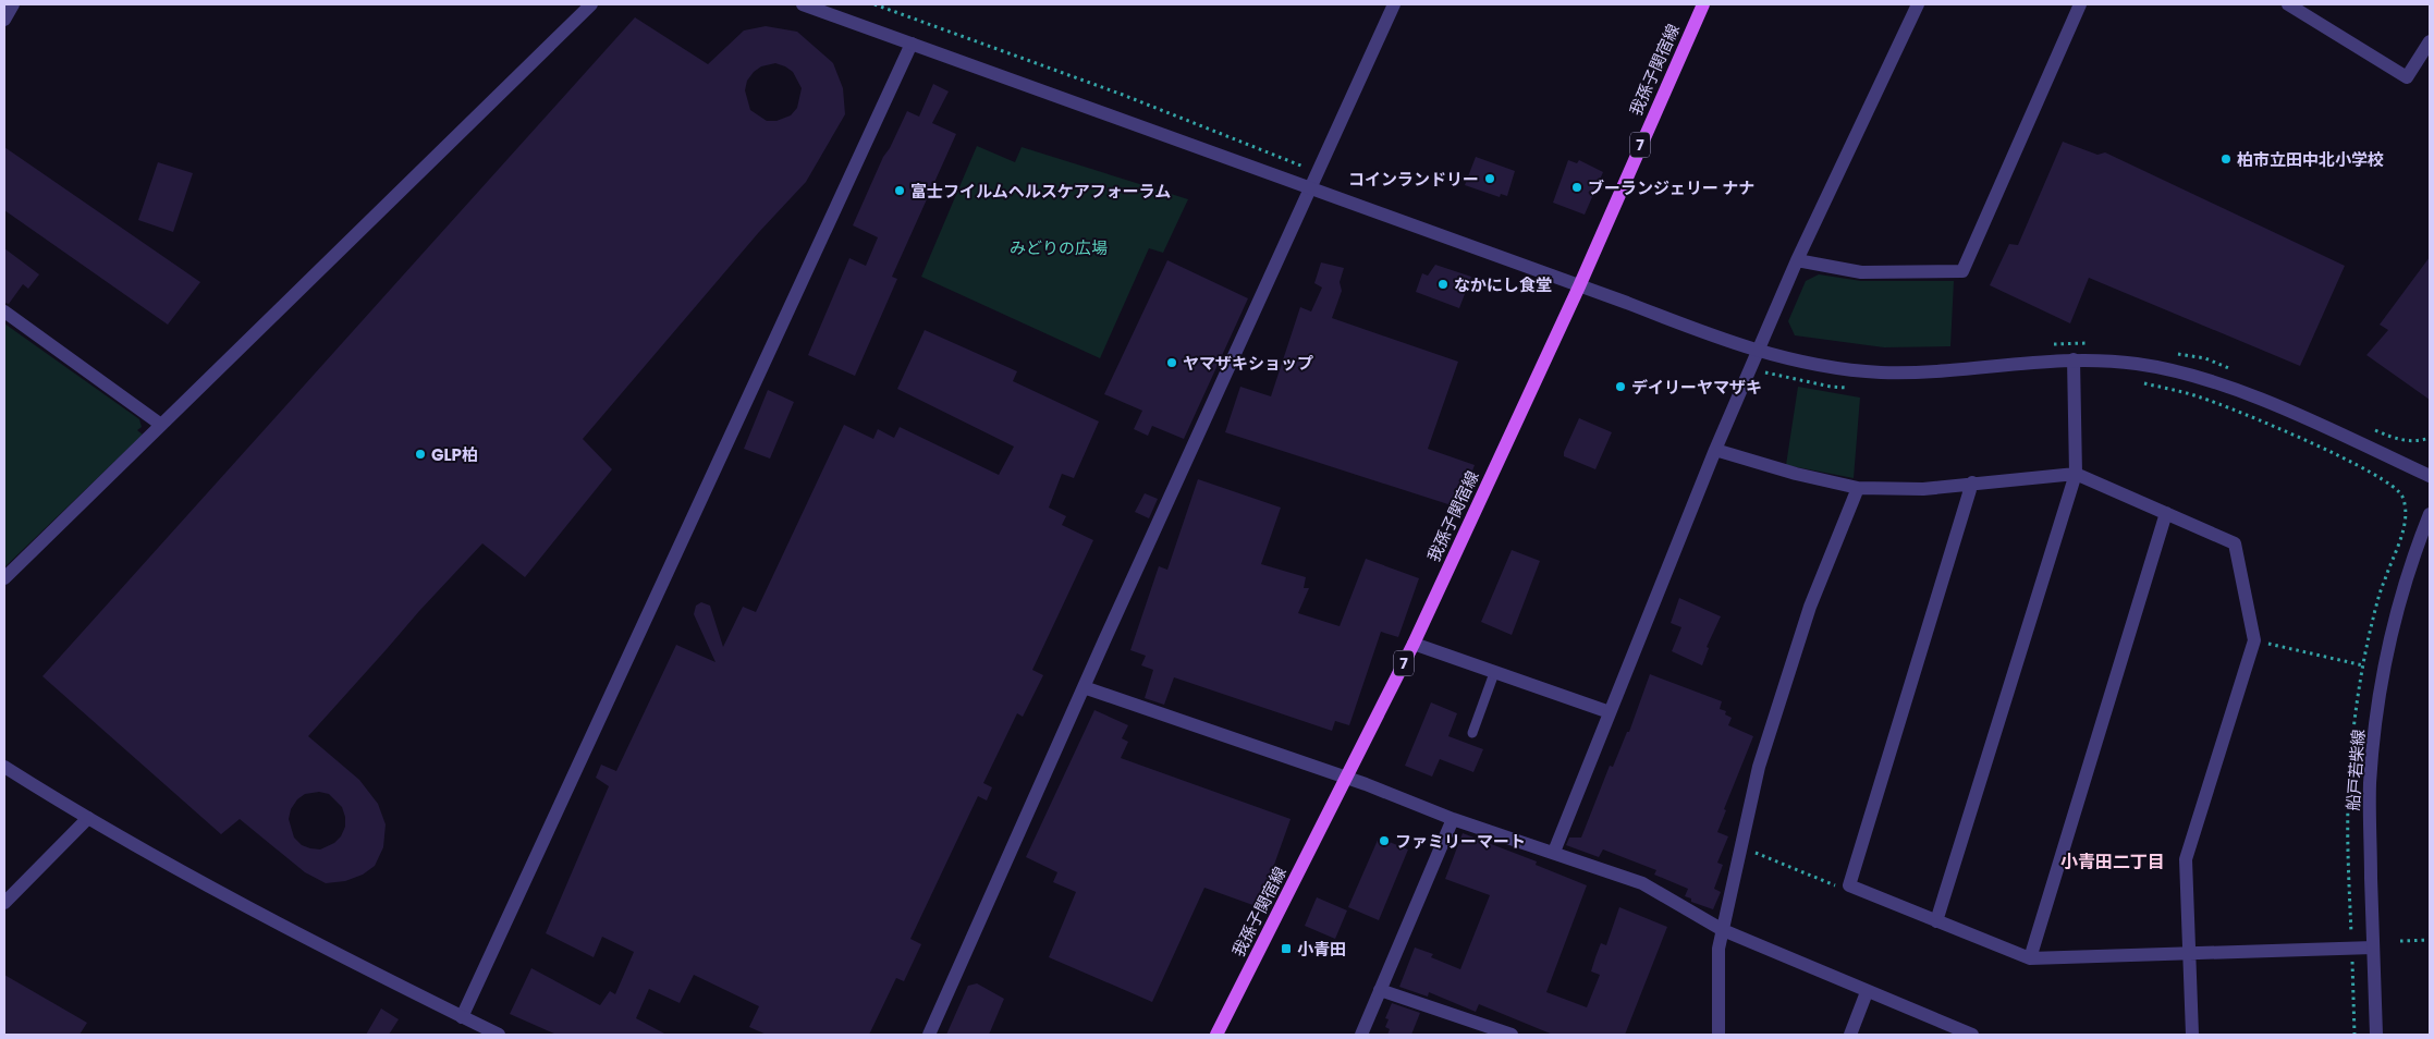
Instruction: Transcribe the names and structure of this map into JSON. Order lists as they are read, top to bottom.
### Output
{
  "streets": {
    "main road": ["我孫子関宿線", "7"],
    "street": ["船戸若柴線"]
  },
  "districts": ["小青田二丁目"],
  "parks": ["みどりの広場"],
  "places": {
    "other": [
      "柏市立田中北小学校",
      "コインランドリー",
      "ブーランジェリー ナナ",
      "富士フイルムヘルスケアフォーラム",
      "なかにし食堂",
      "ヤマザキショップ",
      "デイリーヤマザキ",
      "GLP柏",
      "ファミリーマート"
    ],
    "transit": ["小青田"]
  }
}
